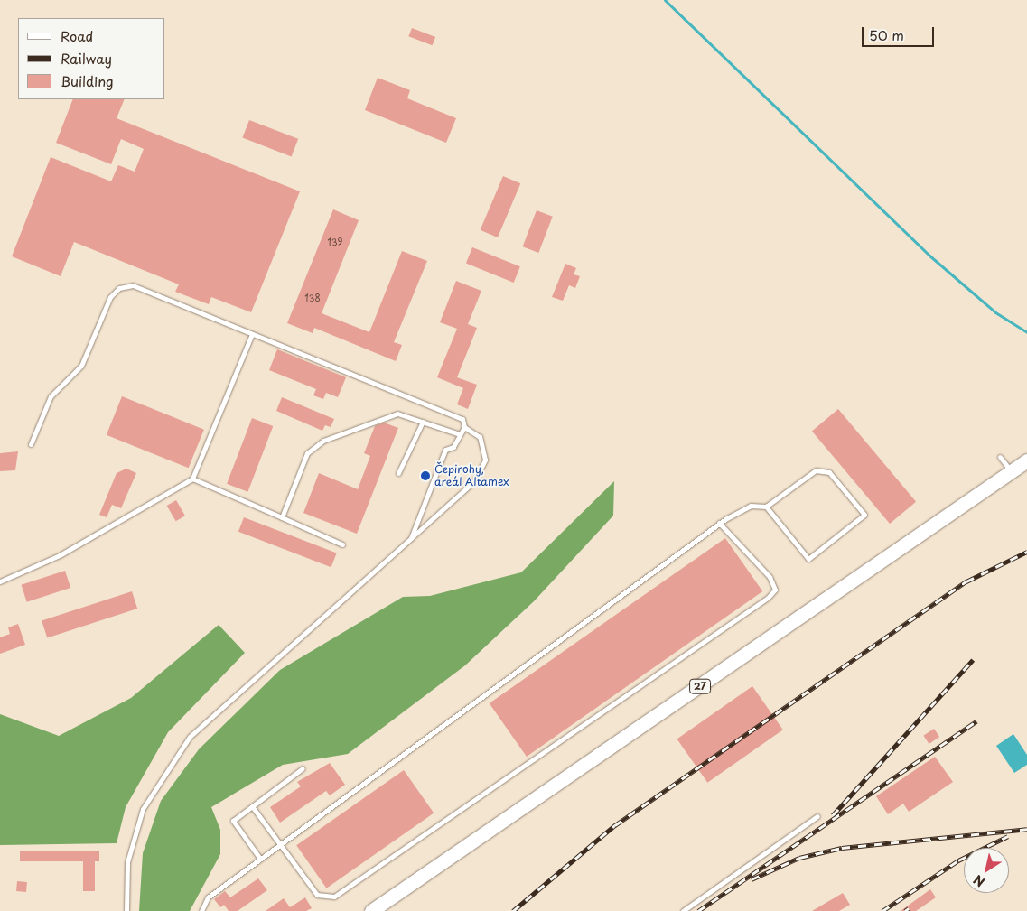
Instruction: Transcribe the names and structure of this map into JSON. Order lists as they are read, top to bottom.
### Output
{
  "streets": {
    "main road": ["27"]
  },
  "places": ["Čepirohy, areál Altamex"],
  "house_numbers": ["139", "138"],
  "legend": ["Road", "Railway", "Building"],
  "scale_bar": "50 m",
  "north": "bottom left"
}
